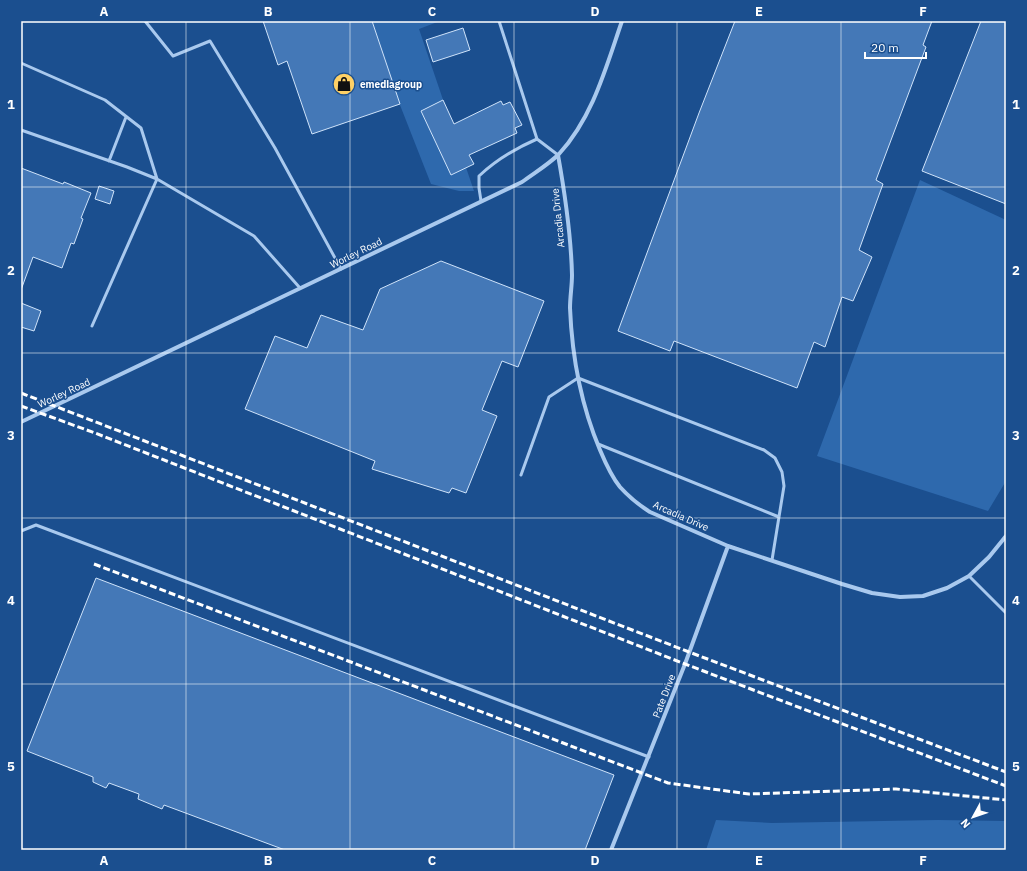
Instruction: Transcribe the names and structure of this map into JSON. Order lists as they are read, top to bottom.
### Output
{
  "streets": {
    "street": ["Arcadia Drive", "Worley Road", "Pate Drive"]
  },
  "crossings": [
    ["Arcadia Drive", "Worley Road"],
    ["Arcadia Drive", "Pate Drive"]
  ],
  "places": {
    "shop": ["emediagroup"]
  },
  "scale_bar": "20 m",
  "north": "bottom left",
  "grid": {
    "columns": [
      "A",
      "B",
      "C",
      "D",
      "E",
      "F"
    ],
    "rows": [
      "1",
      "2",
      "3",
      "4",
      "5"
    ]
  }
}
